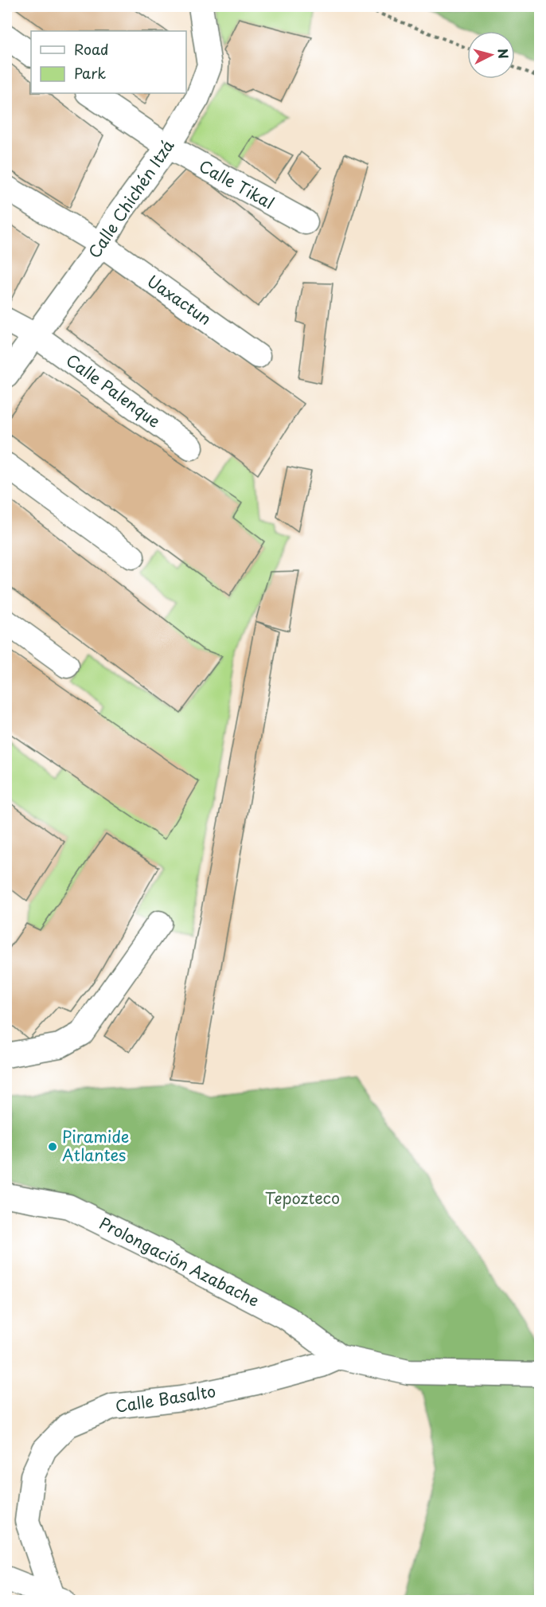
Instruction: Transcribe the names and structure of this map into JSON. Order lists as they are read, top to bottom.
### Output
{
  "streets": {
    "street": [
      "Calle Tikal",
      "Calle Chichén Itzá",
      "Uaxactun",
      "Calle Palenque",
      "Prolongación Azabache",
      "Calle Basalto"
    ]
  },
  "crossings": [
    ["Calle Tikal", "Calle Chichén Itzá"],
    ["Calle Chichén Itzá", "Uaxactun"],
    ["Calle Chichén Itzá", "Calle Palenque"],
    ["Prolongación Azabache", "Calle Basalto"]
  ],
  "parks": ["Tepozteco"],
  "places": ["Piramide Atlantes"],
  "legend": ["Road", "Park"],
  "north": "right"
}
